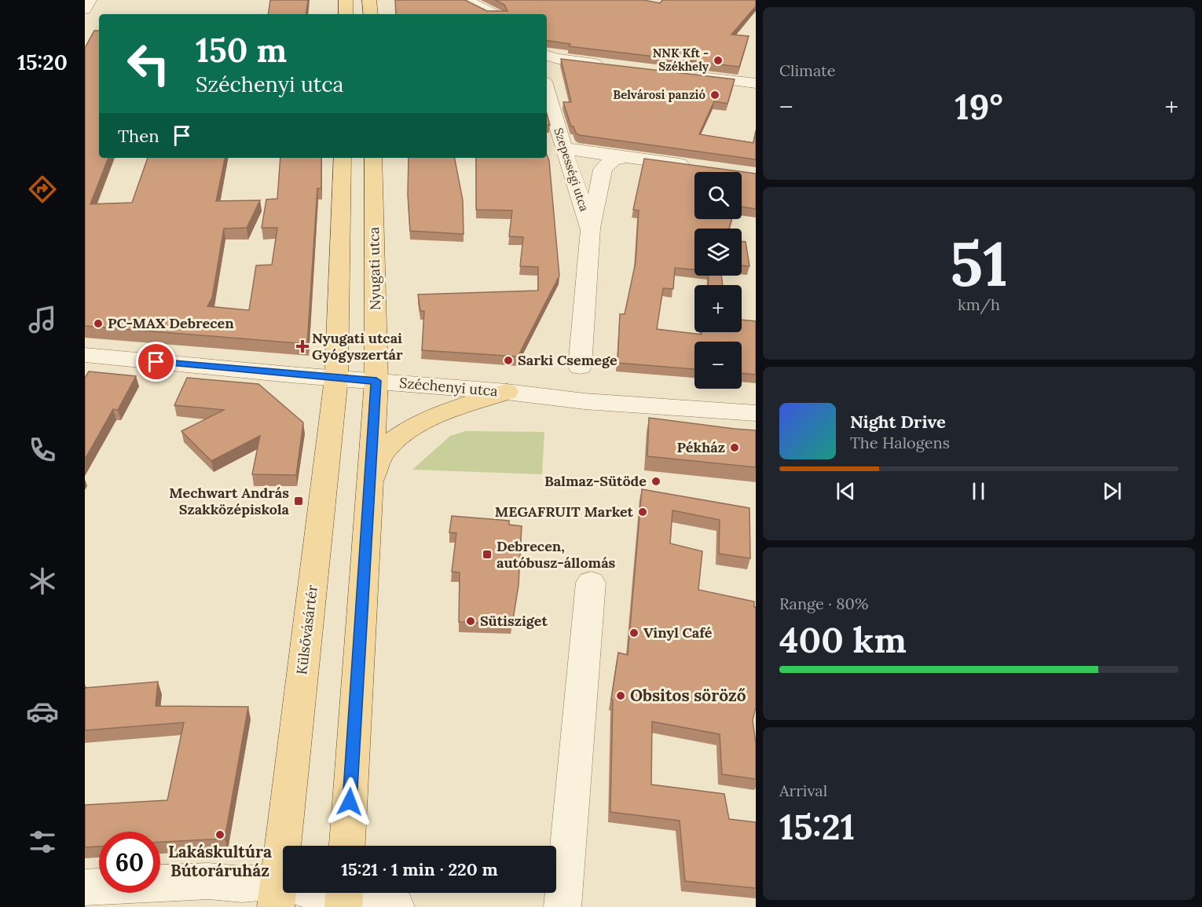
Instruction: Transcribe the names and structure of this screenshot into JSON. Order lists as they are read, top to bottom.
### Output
{
  "streets": {
    "main road": ["Nyugati utca", "Külsővásártér"],
    "street": ["Szepességi utca", "Széchenyi utca"]
  },
  "crossings": [
    ["Nyugati utca", "Széchenyi utca"],
    ["Széchenyi utca", "Külsővásártér"]
  ],
  "places": {
    "other": [
      "NNK Kft - Székhely",
      "Belvárosi panzió",
      "PC-MAX Debrecen",
      "Sarki Csemege",
      "Pékház",
      "Balmaz-Sütöde",
      "MEGAFRUIT Market",
      "Sütisziget",
      "Vinyl Café",
      "Obsitos söröző",
      "Lakáskultúra Bútoráruház"
    ],
    "health": ["Nyugati utcai Gyógyszertár"],
    "transit": ["Mechwart András Szakközépiskola", "Debrecen, autóbusz-állomás"]
  },
  "page": {
    "tabs": "15:20",
    "tile": [
      "Climate",
      ["51", "km/h"],
      ["Range · 80%", "400 km"],
      ["Arrival", "15:21"]
    ],
    "turn": ["150 m", "Széchenyi utca"],
    "heat": ["−", "19°", "+"],
    "then": "Then",
    "map_buttons": ["+", "−"],
    "song": ["Night Drive", "The Halogens"],
    "limit": "60",
    "trip": "15:21 · 1 min · 220 m"
  }
}
